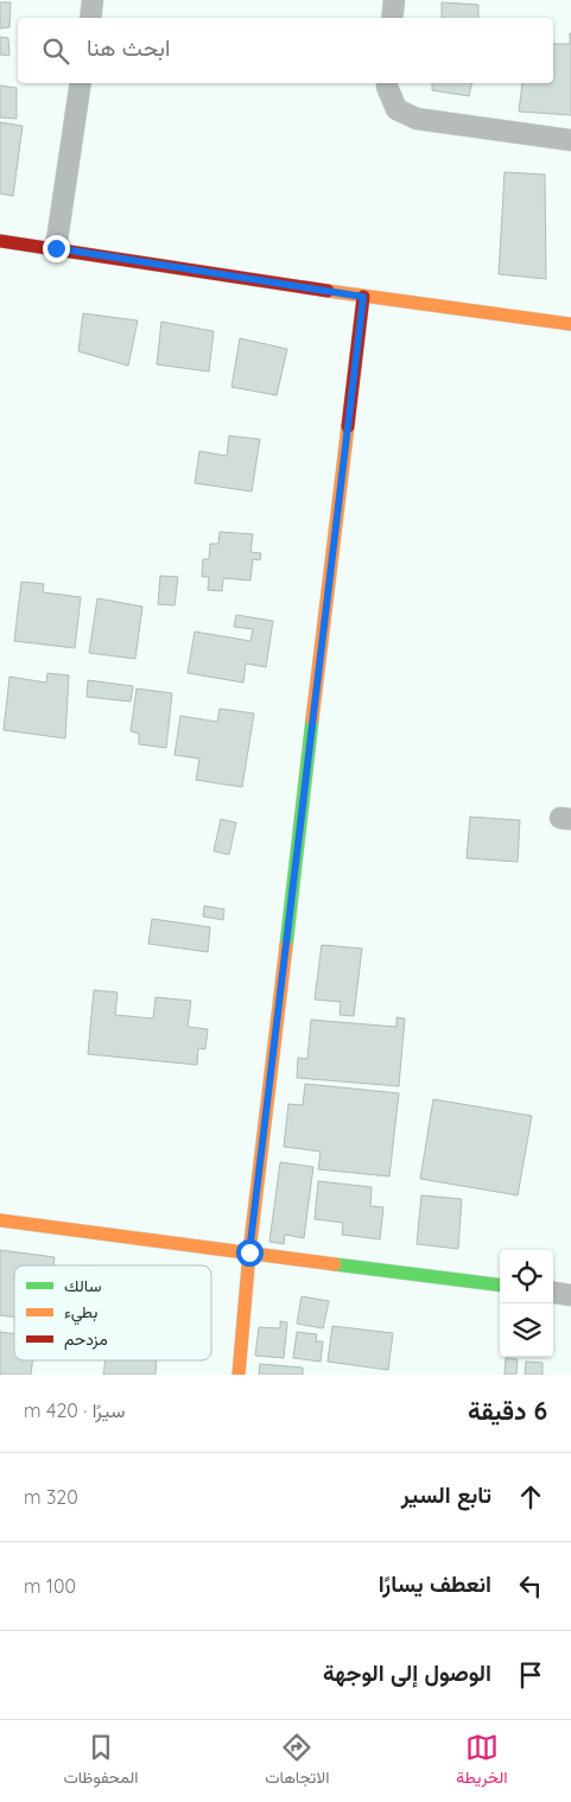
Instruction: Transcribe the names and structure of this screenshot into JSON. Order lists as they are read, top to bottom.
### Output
{
  "legend": ["سالك", "بطيء", "مزدحم"],
  "page": {
    "search": "ابحث هنا",
    "heading": ["6 دقيقة", "سيرًا · 420 m"],
    "list": [
      ["تابع السير", "320 m"],
      ["انعطف يسارًا", "100 m"],
      "الوصول إلى الوجهة"
    ],
    "nav": ["الخريطة", "الاتجاهات", "المحفوظات"]
  }
}
